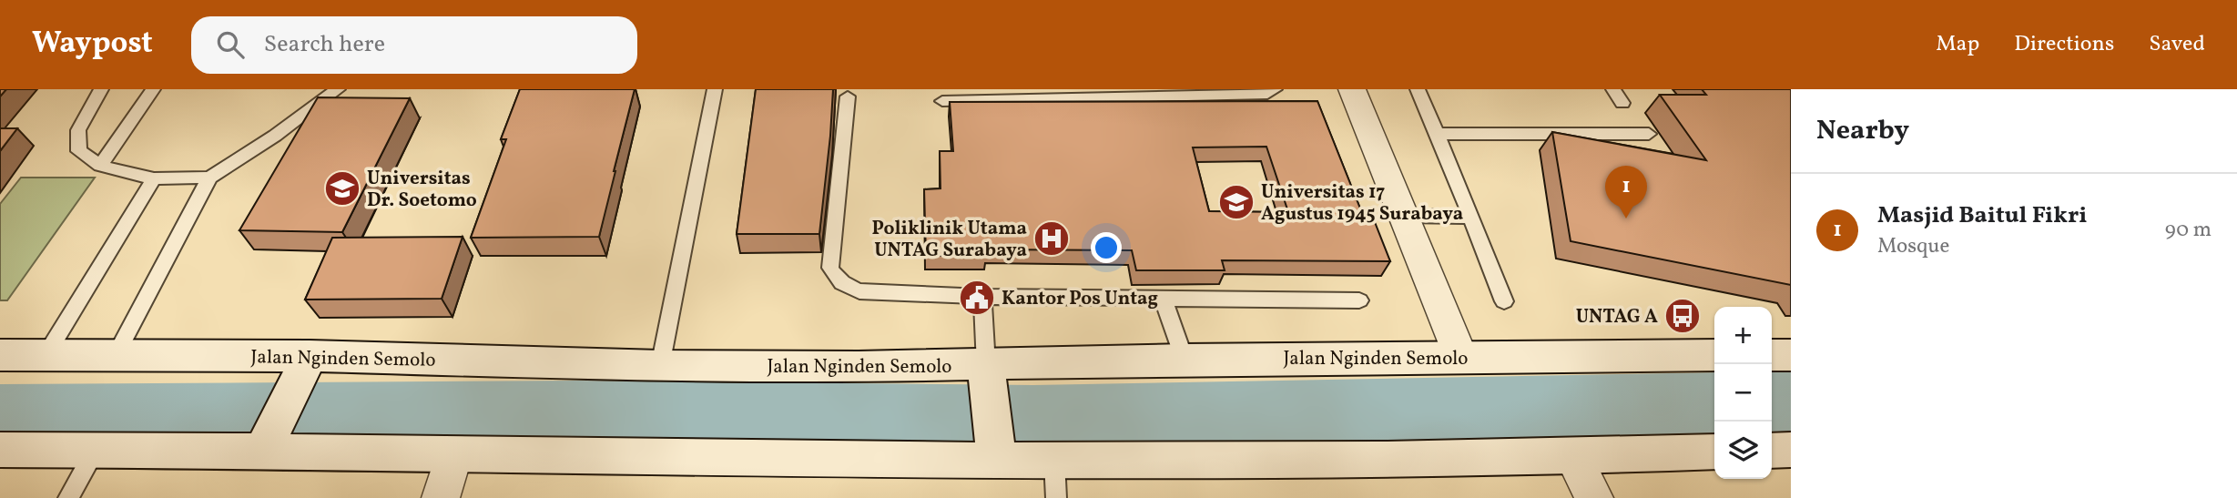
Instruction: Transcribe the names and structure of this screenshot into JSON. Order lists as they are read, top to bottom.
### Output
{
  "streets": {
    "main road": ["Jalan Nginden Semolo"]
  },
  "places": {
    "school or university": ["Universitas Dr. Soetomo", "Universitas 17 Agustus 1945 Surabaya"],
    "hospital": ["Poliklinik Utama UNTAG Surabaya"],
    "public building": ["Kantor Pos Untag"],
    "bus stop": ["UNTAG A"]
  },
  "page": {
    "header": "Waypost",
    "search": "Search here",
    "nav": ["Map", "Directions", "Saved"],
    "heading": "Nearby",
    "pins": "1",
    "list": [
      {
        "mark": "1",
        "name": "Masjid Baitul Fikri",
        "note": "Mosque",
        "value": "90 m"
      }
    ],
    "map_buttons": ["+", "−"]
  }
}
